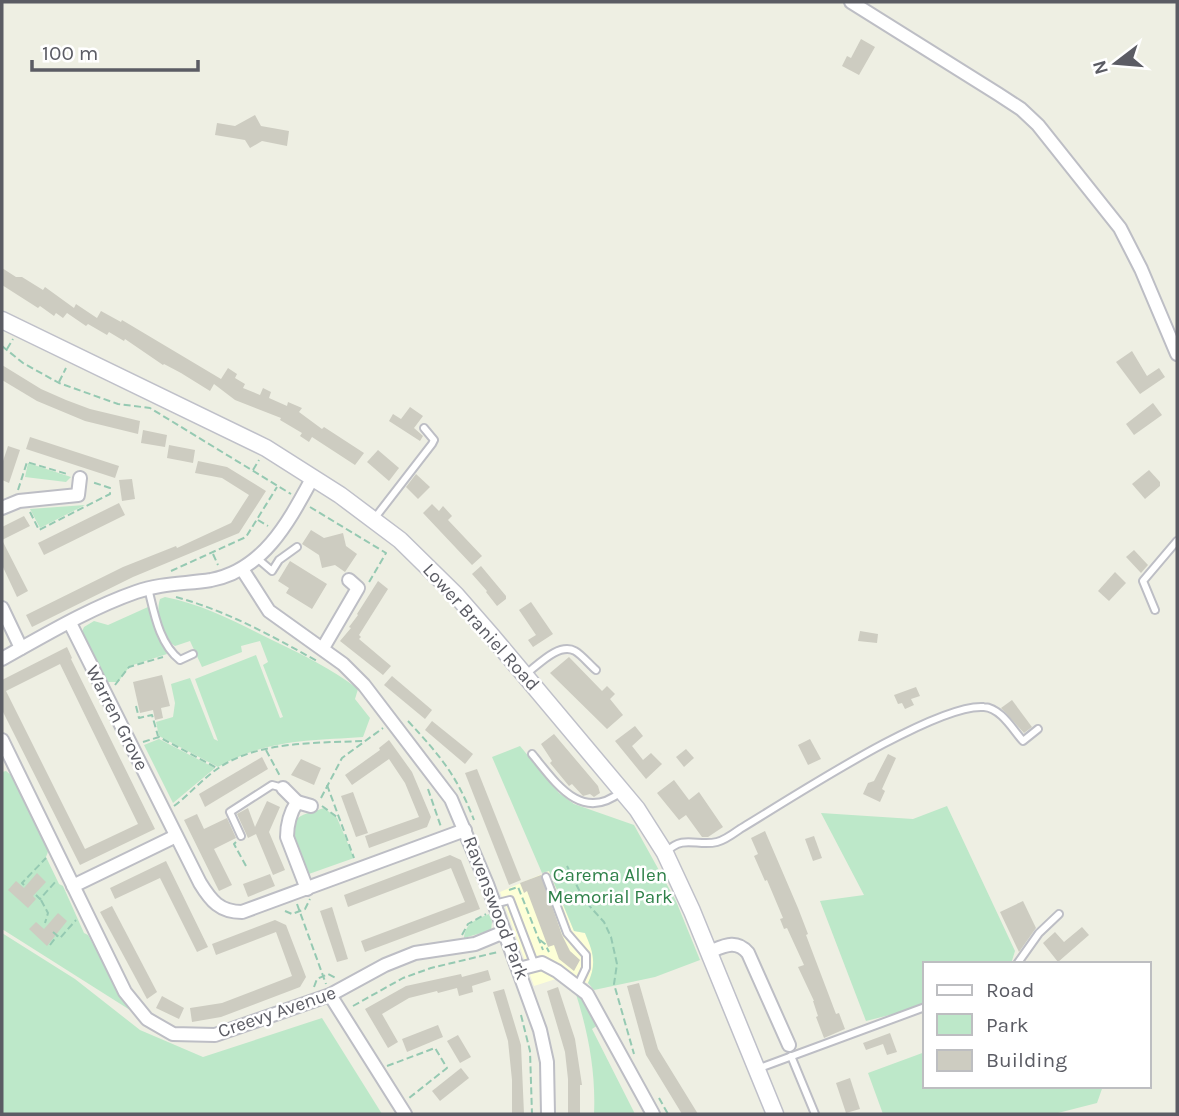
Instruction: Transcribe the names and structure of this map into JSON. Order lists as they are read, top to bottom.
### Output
{
  "streets": {
    "street": [
      "Lower Braniel Road",
      "Warren Grove",
      "Ravenswood Park",
      "Creevy Avenue"
    ]
  },
  "crossings": [
    ["Warren Grove", "Ravenswood Park"],
    ["Ravenswood Park", "Creevy Avenue"]
  ],
  "parks": ["Carema Allen Memorial Park"],
  "legend": ["Road", "Park", "Building"],
  "scale_bar": "100 m",
  "north": "left"
}
